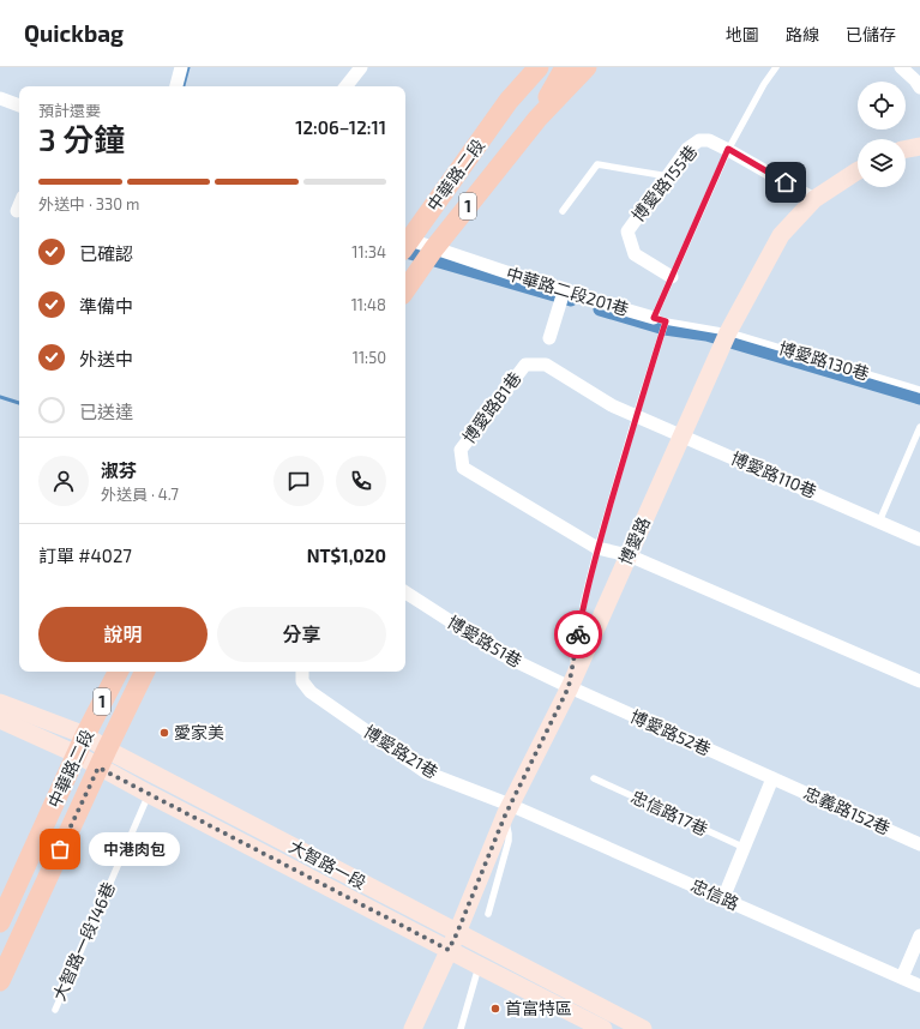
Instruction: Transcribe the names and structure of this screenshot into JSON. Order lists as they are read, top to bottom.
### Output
{
  "streets": {
    "main road": ["中華路二段", "1"],
    "street": [
      "博愛路155巷",
      "中華路二段201巷",
      "博愛路81巷",
      "博愛路110巷",
      "博愛路",
      "博愛路51巷",
      "博愛路52巷",
      "博愛路21巷",
      "忠義路152巷",
      "大智路一段",
      "忠信路"
    ],
    "lane": ["博愛路130巷", "忠信路17巷", "大智路一段146巷"]
  },
  "crossings": [
    ["中華路二段", "中華路二段201巷"],
    ["中華路二段", "大智路一段"],
    ["博愛路155巷", "博愛路"],
    ["中華路二段201巷", "博愛路130巷"],
    ["中華路二段201巷", "博愛路"],
    ["博愛路130巷", "博愛路"],
    ["博愛路81巷", "博愛路110巷"],
    ["博愛路81巷", "博愛路"],
    ["博愛路110巷", "博愛路"],
    ["博愛路", "博愛路51巷"],
    ["博愛路", "博愛路52巷"],
    ["博愛路", "博愛路21巷"],
    ["博愛路", "大智路一段"],
    ["博愛路", "忠信路"],
    ["博愛路51巷", "博愛路52巷"],
    ["博愛路52巷", "忠義路152巷"],
    ["博愛路21巷", "忠信路"],
    ["大智路一段", "大智路一段146巷"]
  ],
  "places": ["愛家美", "中港肉包", "首富特區"],
  "page": {
    "header": "Quickbag",
    "nav": ["地圖", "路線", "已儲存"],
    "heading": ["3 分鐘", "預計還要", "12:06–12:11"],
    "panel": [
      "淑芬",
      "外送員 · 4.7",
      "訂單 #4027",
      "NT$1,020"
    ],
    "bar": "外送中 · 330 m",
    "list": [
      ["已確認", "11:34"],
      ["準備中", "11:48"],
      ["外送中", "11:50"],
      "已送達"
    ],
    "buttons": ["說明", "分享"],
    "bubble": "中港肉包"
  }
}
